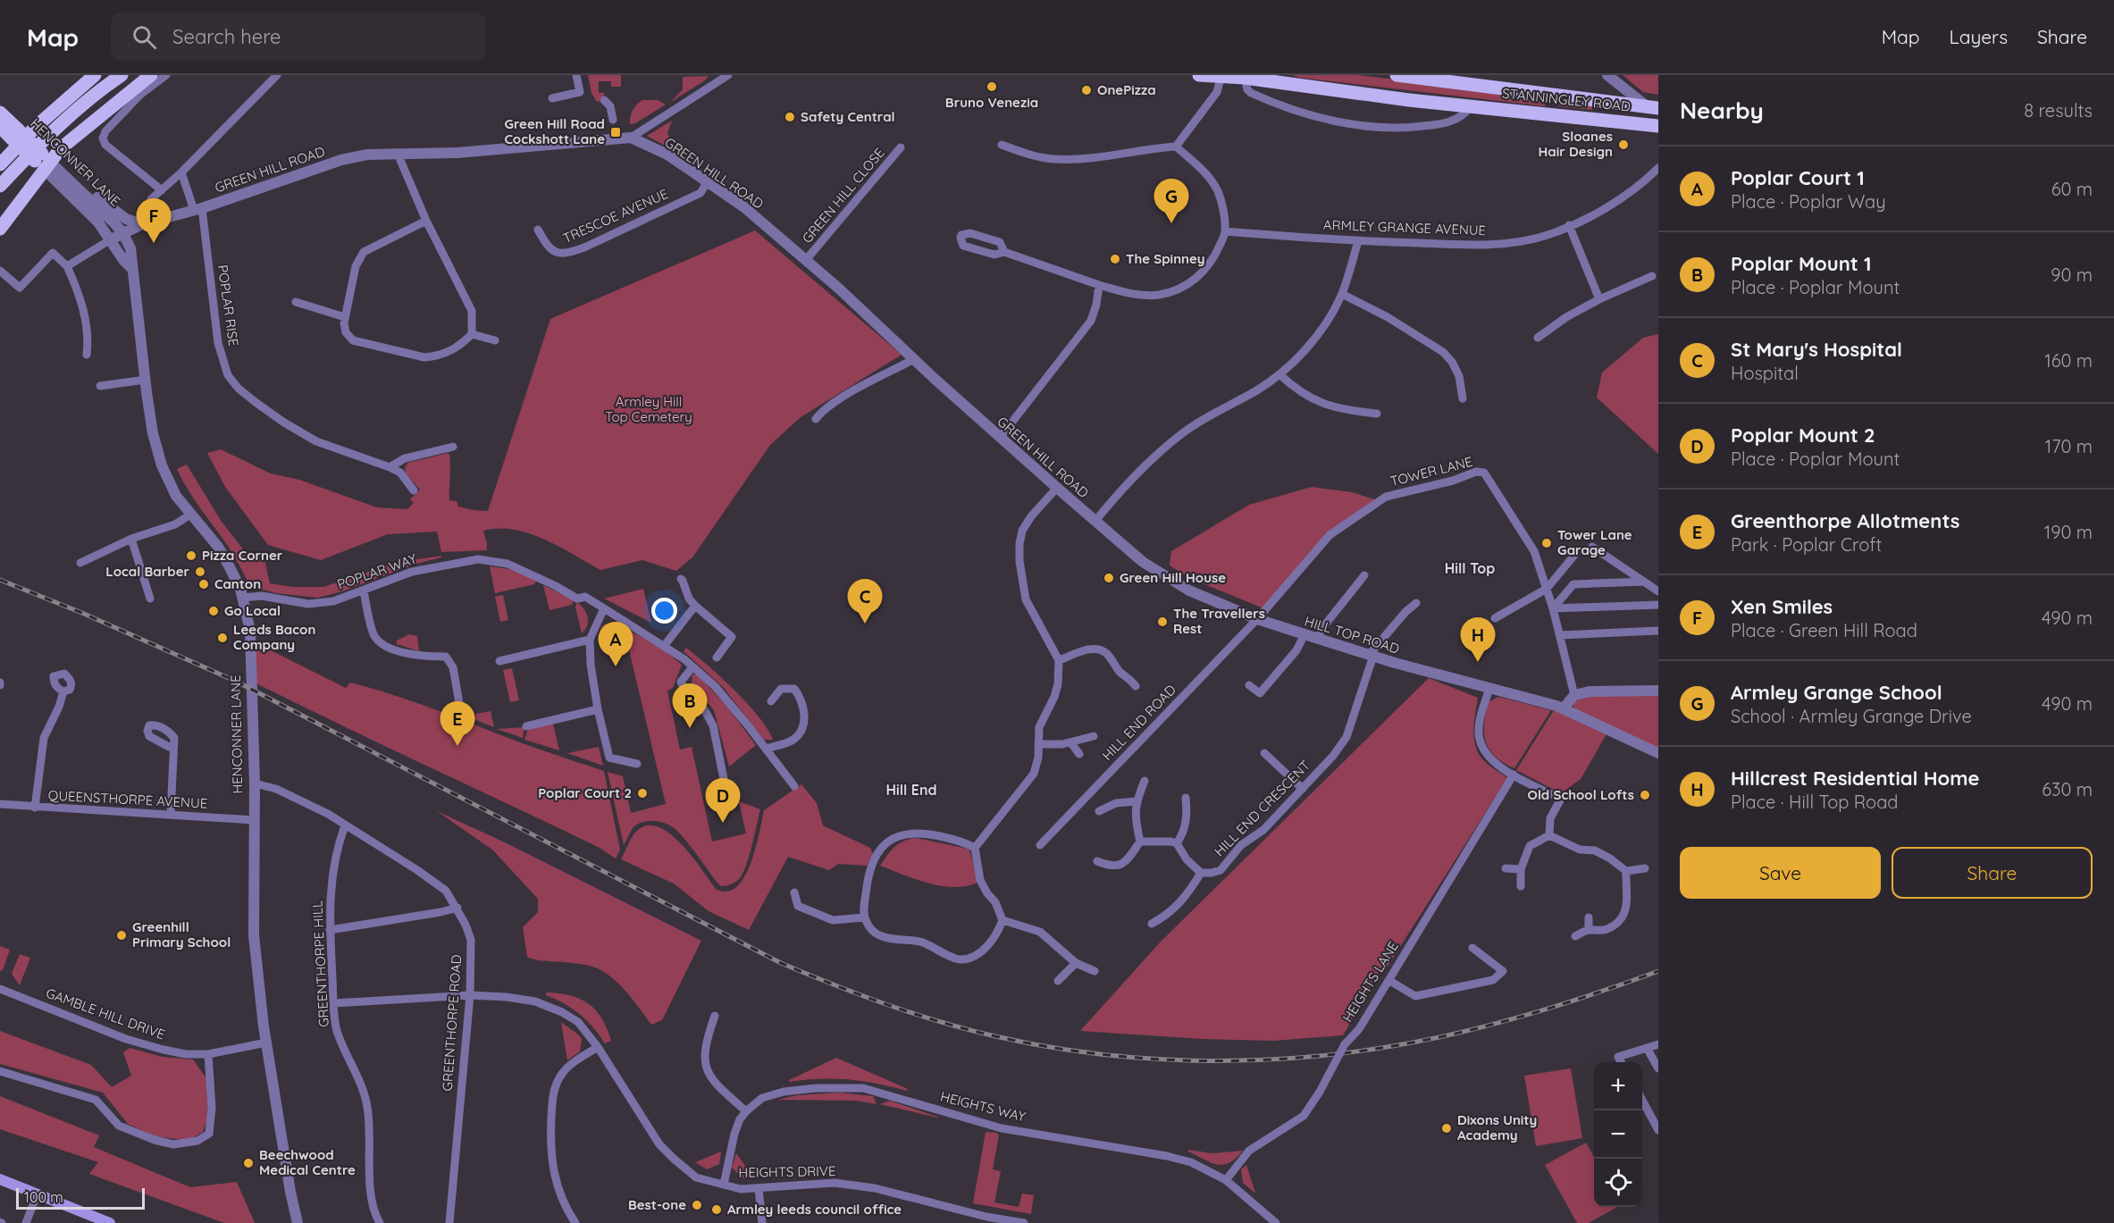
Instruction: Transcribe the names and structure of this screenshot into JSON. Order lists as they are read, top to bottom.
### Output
{
  "streets": {
    "main road": ["STANNINGLEY ROAD", "HENCONNER LANE"],
    "street": [
      "GREEN HILL ROAD",
      "GREEN HILL CLOSE",
      "TRESCOE AVENUE",
      "ARMLEY GRANGE AVENUE",
      "POPLAR RISE",
      "TOWER LANE",
      "POPLAR WAY",
      "HILL TOP ROAD",
      "HILL END ROAD",
      "QUEENSTHORPE AVENUE",
      "HILL END CRESCENT",
      "GREENTHORPE HILL",
      "HEIGHTS LANE",
      "GAMBLE HILL DRIVE",
      "GREENTHORPE ROAD",
      "HEIGHTS WAY",
      "HEIGHTS DRIVE"
    ]
  },
  "crossings": [
    ["HENCONNER LANE", "GREEN HILL ROAD"],
    ["HENCONNER LANE", "POPLAR WAY"],
    ["HENCONNER LANE", "QUEENSTHORPE AVENUE"],
    ["HENCONNER LANE", "GAMBLE HILL DRIVE"],
    ["HENCONNER LANE", "GREENTHORPE ROAD"],
    ["GREEN HILL ROAD", "GREEN HILL CLOSE"],
    ["GREEN HILL ROAD", "TRESCOE AVENUE"],
    ["GREEN HILL ROAD", "POPLAR RISE"],
    ["GREEN HILL ROAD", "HILL TOP ROAD"],
    ["TOWER LANE", "HILL TOP ROAD"],
    ["TOWER LANE", "HILL END ROAD"],
    ["HILL TOP ROAD", "HILL END ROAD"],
    ["HILL TOP ROAD", "HILL END CRESCENT"],
    ["GREENTHORPE HILL", "GREENTHORPE ROAD"],
    ["GREENTHORPE HILL", "HEIGHTS DRIVE"],
    ["HEIGHTS LANE", "HEIGHTS WAY"],
    ["GREENTHORPE ROAD", "HEIGHTS DRIVE"],
    ["HEIGHTS WAY", "HEIGHTS DRIVE"]
  ],
  "districts": ["Hill Top", "Hill End"],
  "parks": ["Armley Hill Top Cemetery"],
  "places": {
    "other": [
      "Bruno Venezia",
      "OnePizza",
      "Safety Central",
      "Sloanes Hair Design",
      "The Spinney",
      "Tower Lane Garage",
      "Pizza Corner",
      "Local Barber",
      "Green Hill House",
      "Canton",
      "Go Local",
      "The Travellers Rest",
      "Leeds Bacon Company",
      "Poplar Court 2",
      "Old School Lofts",
      "Greenhill Primary School",
      "Dixons Unity Academy",
      "Beechwood Medical Centre",
      "Best-one",
      "Armley leeds council office"
    ],
    "transit": ["Green Hill Road Cockshott Lane"]
  },
  "scale_bar": "100 m",
  "page": {
    "header": "Map",
    "search": "Search here",
    "nav": ["Map", "Layers", "Share"],
    "heading": ["Nearby", "8 results"],
    "list": [
      {
        "mark": "A",
        "name": "Poplar Court 1",
        "note": "Place · Poplar Way",
        "value": "60 m"
      },
      {
        "mark": "B",
        "name": "Poplar Mount 1",
        "note": "Place · Poplar Mount",
        "value": "90 m"
      },
      {
        "mark": "C",
        "name": "St Mary's Hospital",
        "note": "Hospital",
        "value": "160 m"
      },
      {
        "mark": "D",
        "name": "Poplar Mount 2",
        "note": "Place · Poplar Mount",
        "value": "170 m"
      },
      {
        "mark": "E",
        "name": "Greenthorpe Allotments",
        "note": "Park · Poplar Croft",
        "value": "190 m"
      },
      {
        "mark": "F",
        "name": "Xen Smiles",
        "note": "Place · Green Hill Road",
        "value": "490 m"
      },
      {
        "mark": "G",
        "name": "Armley Grange School",
        "note": "School · Armley Grange Drive",
        "value": "490 m"
      },
      {
        "mark": "H",
        "name": "Hillcrest Residential Home",
        "note": "Place · Hill Top Road",
        "value": "630 m"
      }
    ],
    "pins": [
      "G",
      "F",
      "C",
      "H",
      "A",
      "B",
      "E",
      "D"
    ],
    "buttons": ["Save", "Share"],
    "map_buttons": ["+", "−"],
    "scale": "100 m"
  }
}
